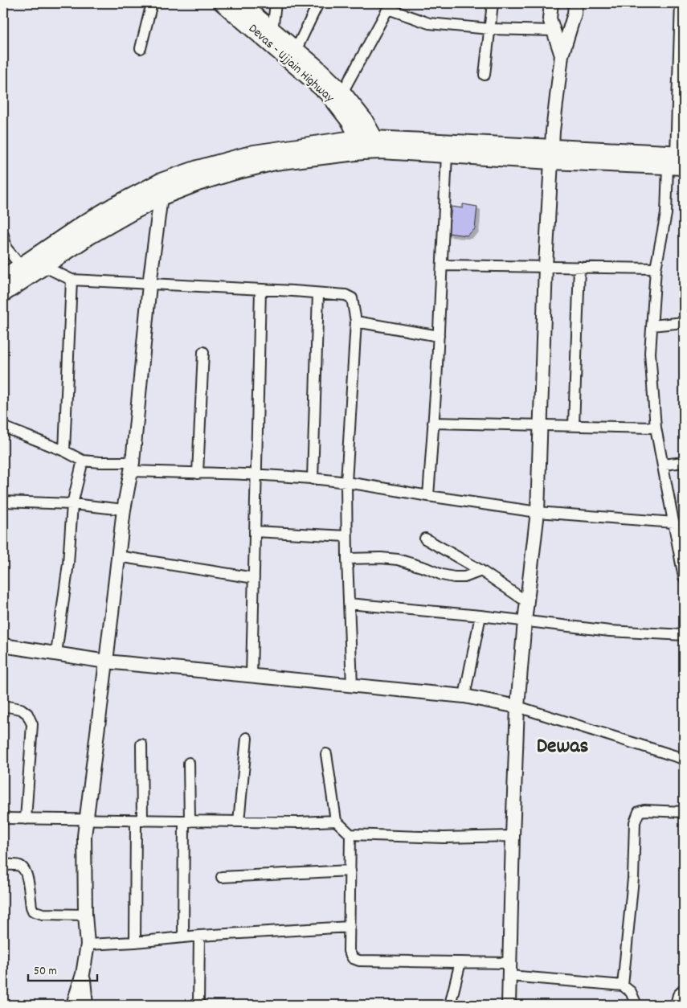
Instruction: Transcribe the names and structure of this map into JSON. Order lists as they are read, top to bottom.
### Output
{
  "streets": {
    "main road": ["Devas - Ujjain Highway"]
  },
  "districts": ["Dewas"],
  "scale_bar": "50 m"
}
